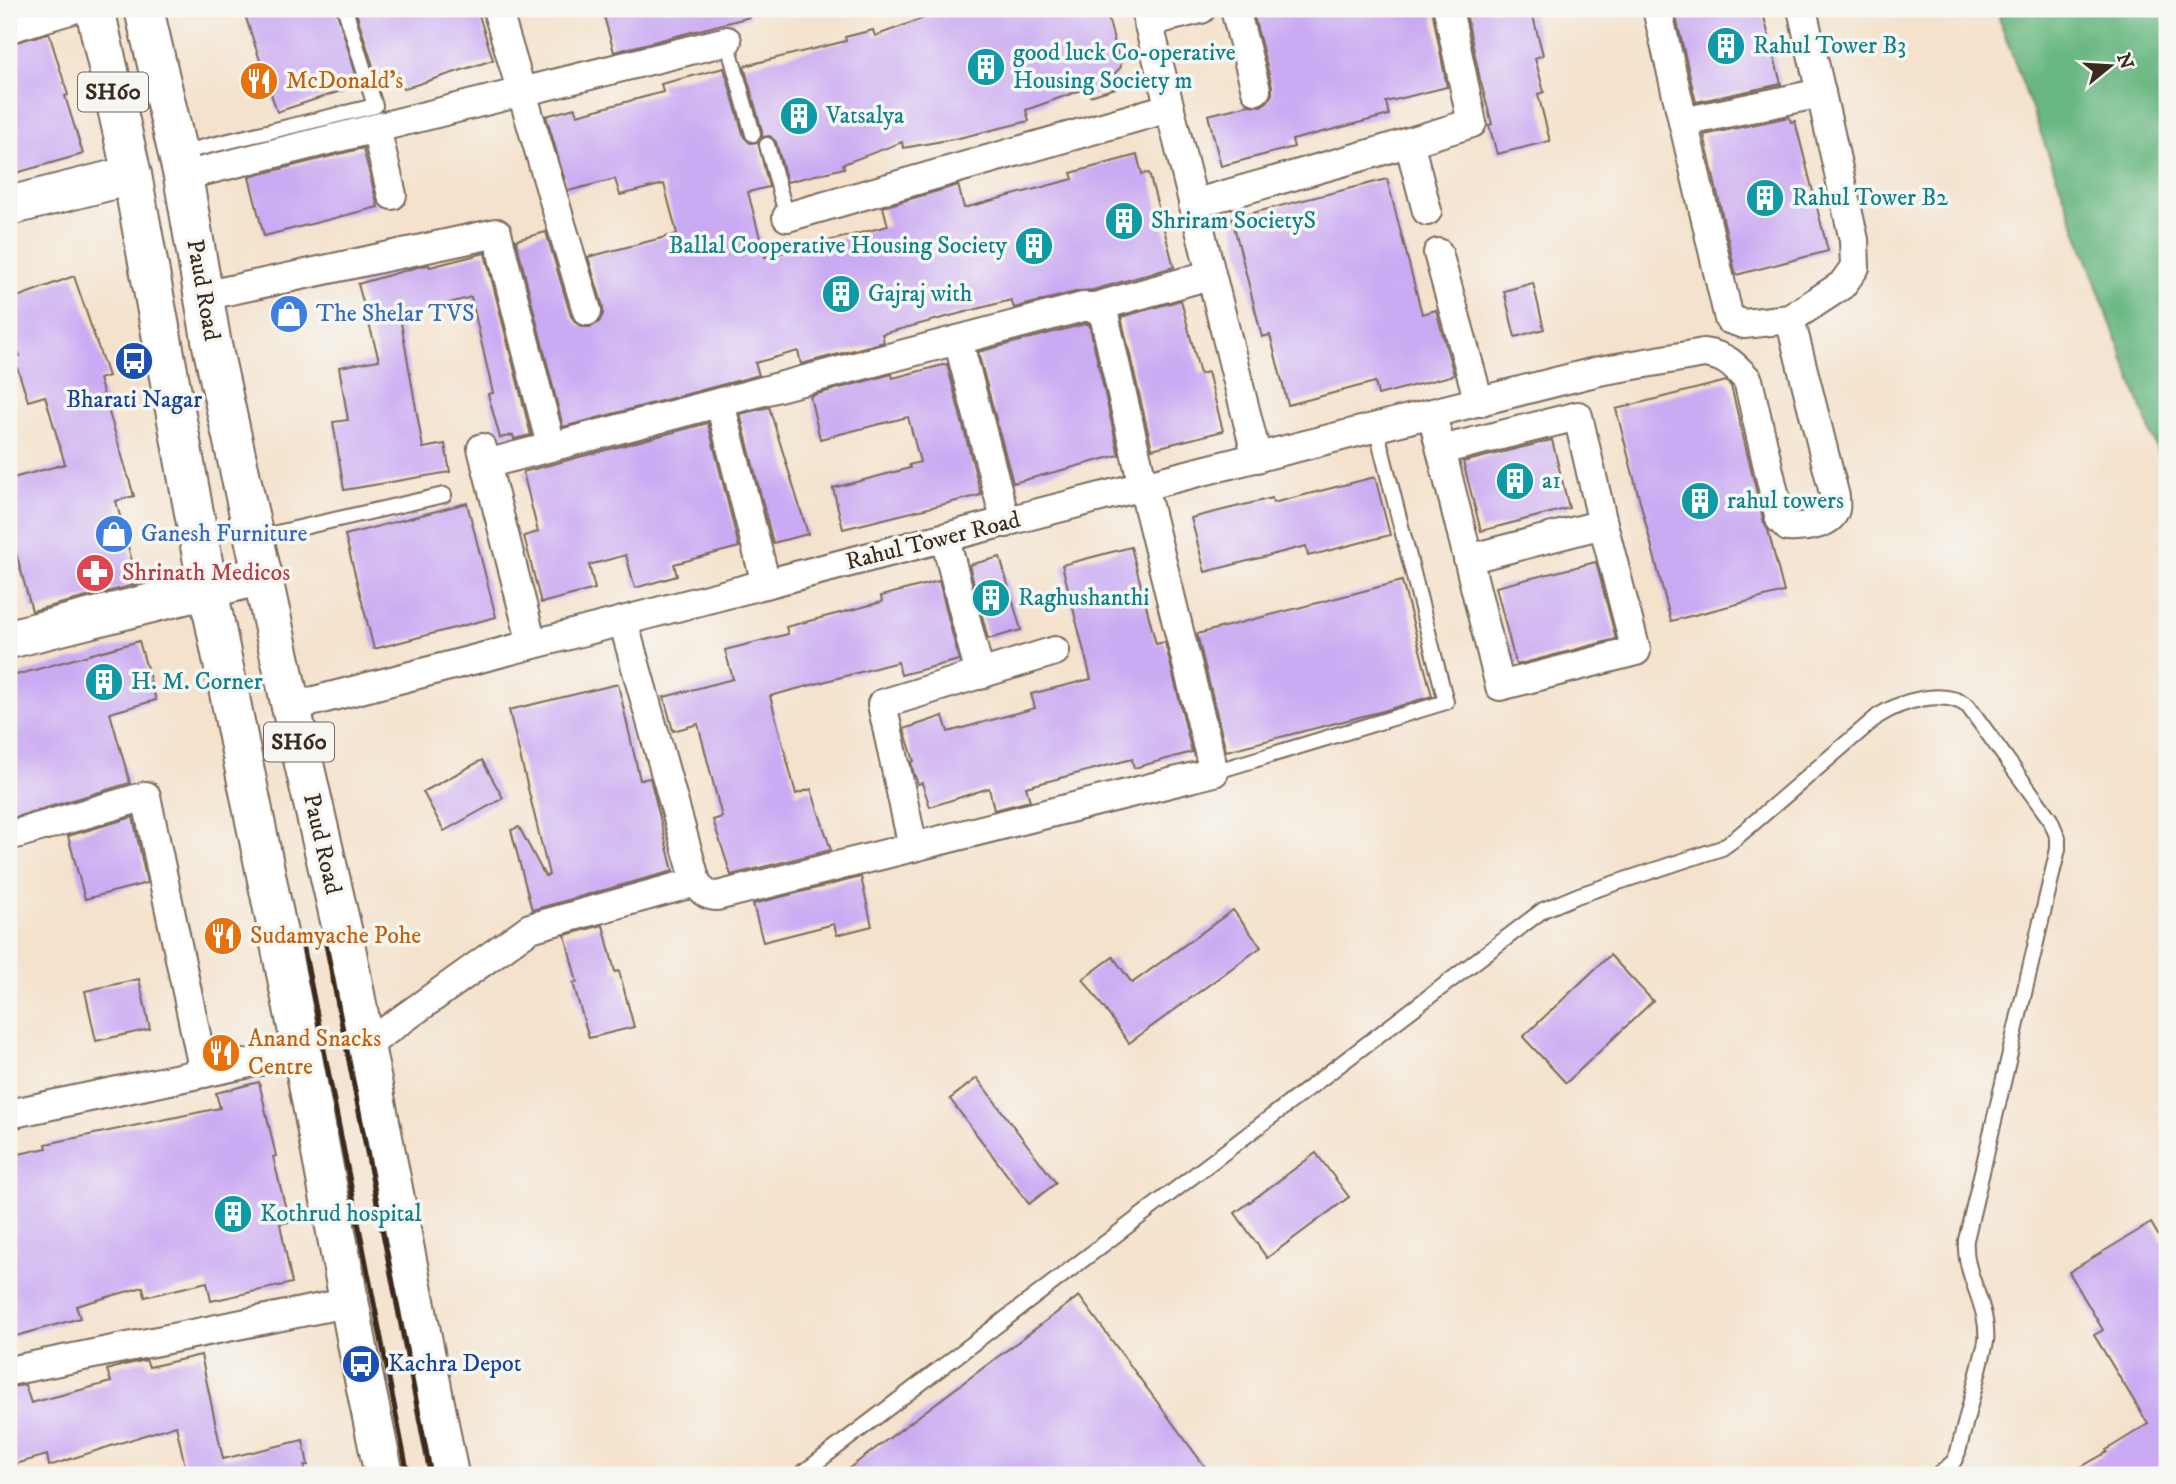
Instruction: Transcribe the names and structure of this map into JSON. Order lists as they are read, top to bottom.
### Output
{
  "streets": {
    "main road": ["SH60", "Paud Road"],
    "street": ["Rahul Tower Road"]
  },
  "crossings": [
    ["Paud Road", "Rahul Tower Road"]
  ],
  "places": {
    "building": [
      "Rahul Tower B3",
      "good luck Co-operative Housing Society m",
      "Vatsalya",
      "Rahul Tower B2",
      "Shriram SocietyS",
      "Ballal Cooperative Housing Society",
      "Gajraj with",
      "a1",
      "rahul towers",
      "Raghushanthi",
      "H. M. Corner",
      "Kothrud hospital"
    ],
    "restaurant": ["McDonald's", "Sudamyache Pohe", "Anand Snacks Centre"],
    "shop": ["The Shelar TVS", "Ganesh Furniture"],
    "bus stop": ["Bharati Nagar", "Kachra Depot"],
    "pharmacy": ["Shrinath Medicos"]
  },
  "north": "right"
}
